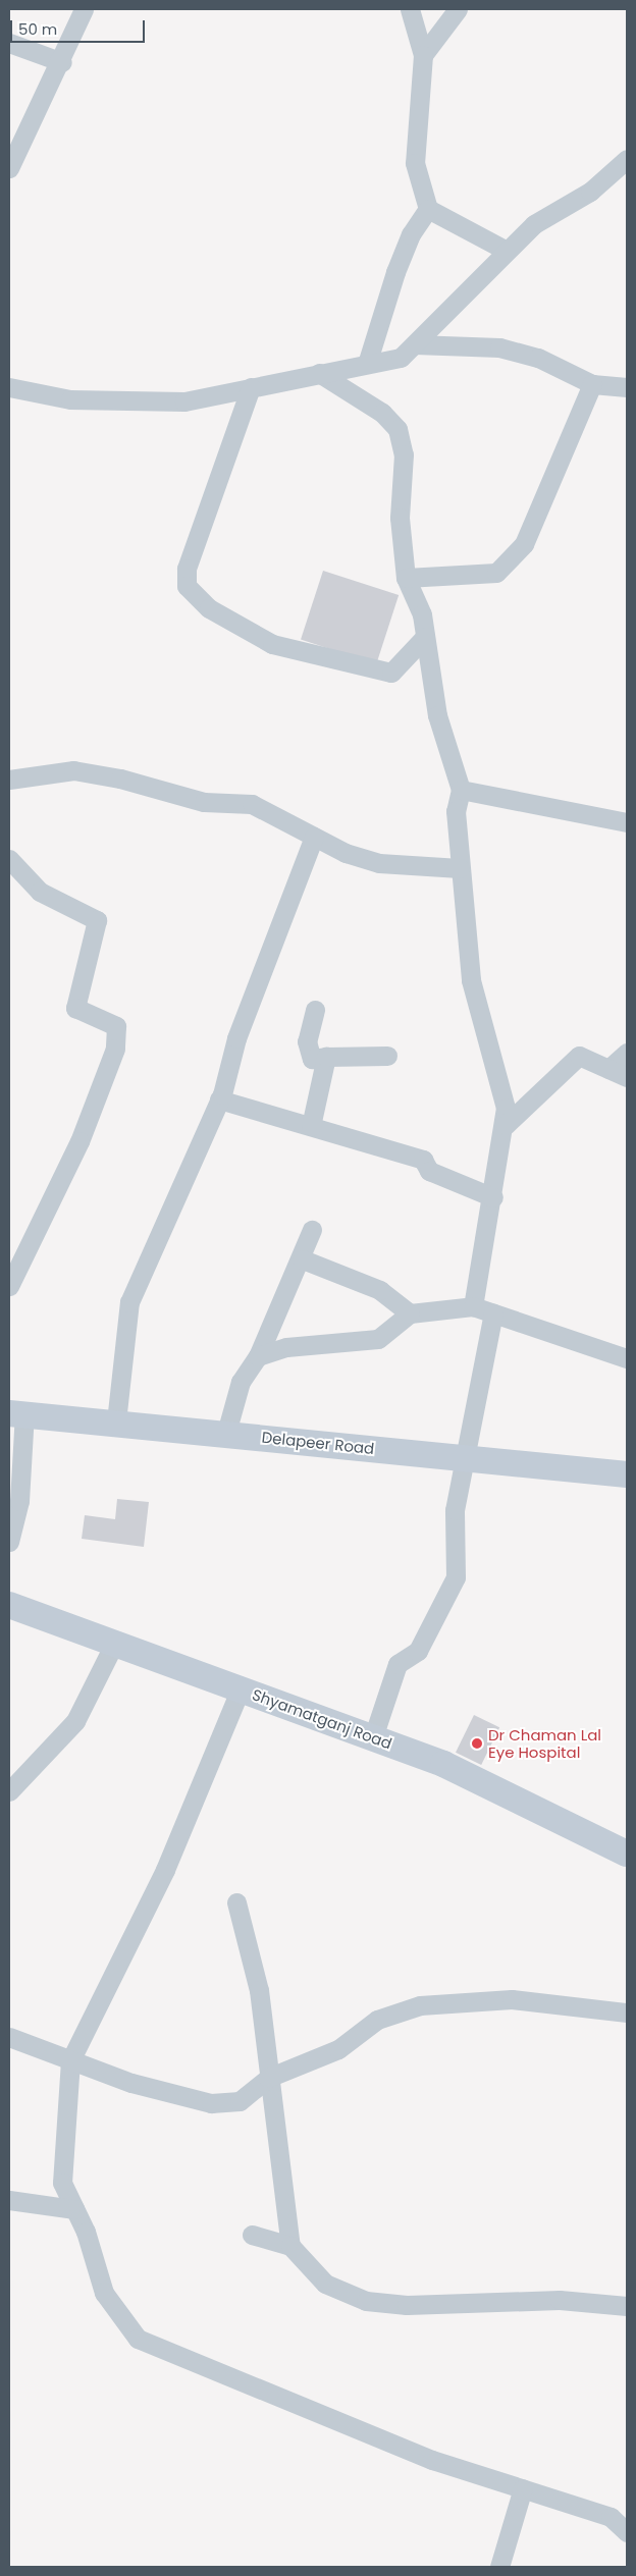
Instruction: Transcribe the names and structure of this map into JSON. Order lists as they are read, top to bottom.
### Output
{
  "streets": {
    "street": ["Delapeer Road", "Shyamatganj Road"]
  },
  "places": ["Dr Chaman Lal Eye Hospital"],
  "scale_bar": "50 m"
}
